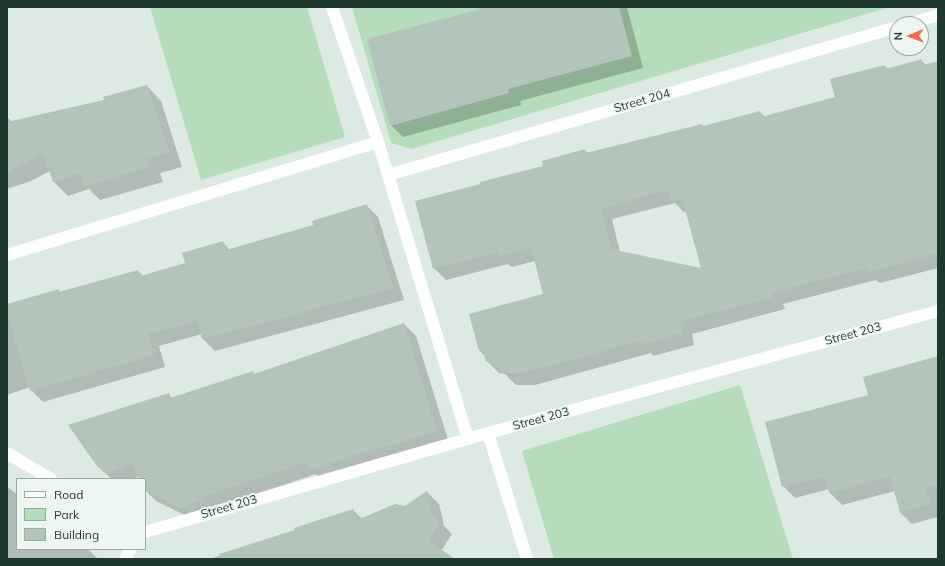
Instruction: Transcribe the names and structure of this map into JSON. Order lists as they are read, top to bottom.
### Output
{
  "streets": {
    "street": ["Street 204", "Street 203"]
  },
  "legend": ["Road", "Park", "Building"],
  "north": "left"
}
